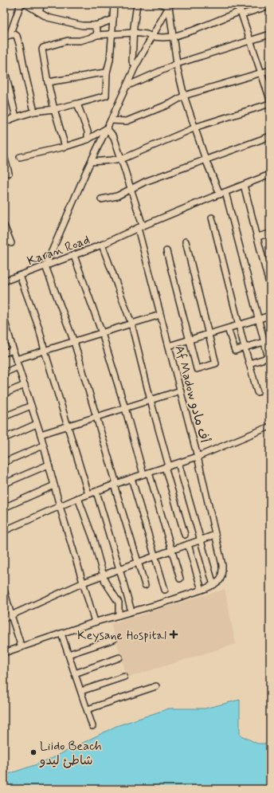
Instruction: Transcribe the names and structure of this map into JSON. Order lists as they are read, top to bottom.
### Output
{
  "streets": {
    "street": ["Karan Road", "Af Madow أف مادو"]
  },
  "crossings": [
    ["Karan Road", "Af Madow أف مادو"]
  ],
  "places": {
    "health": ["Keysane Hospital"],
    "other": ["Liido Beach شاطئ ليدو"]
  }
}
